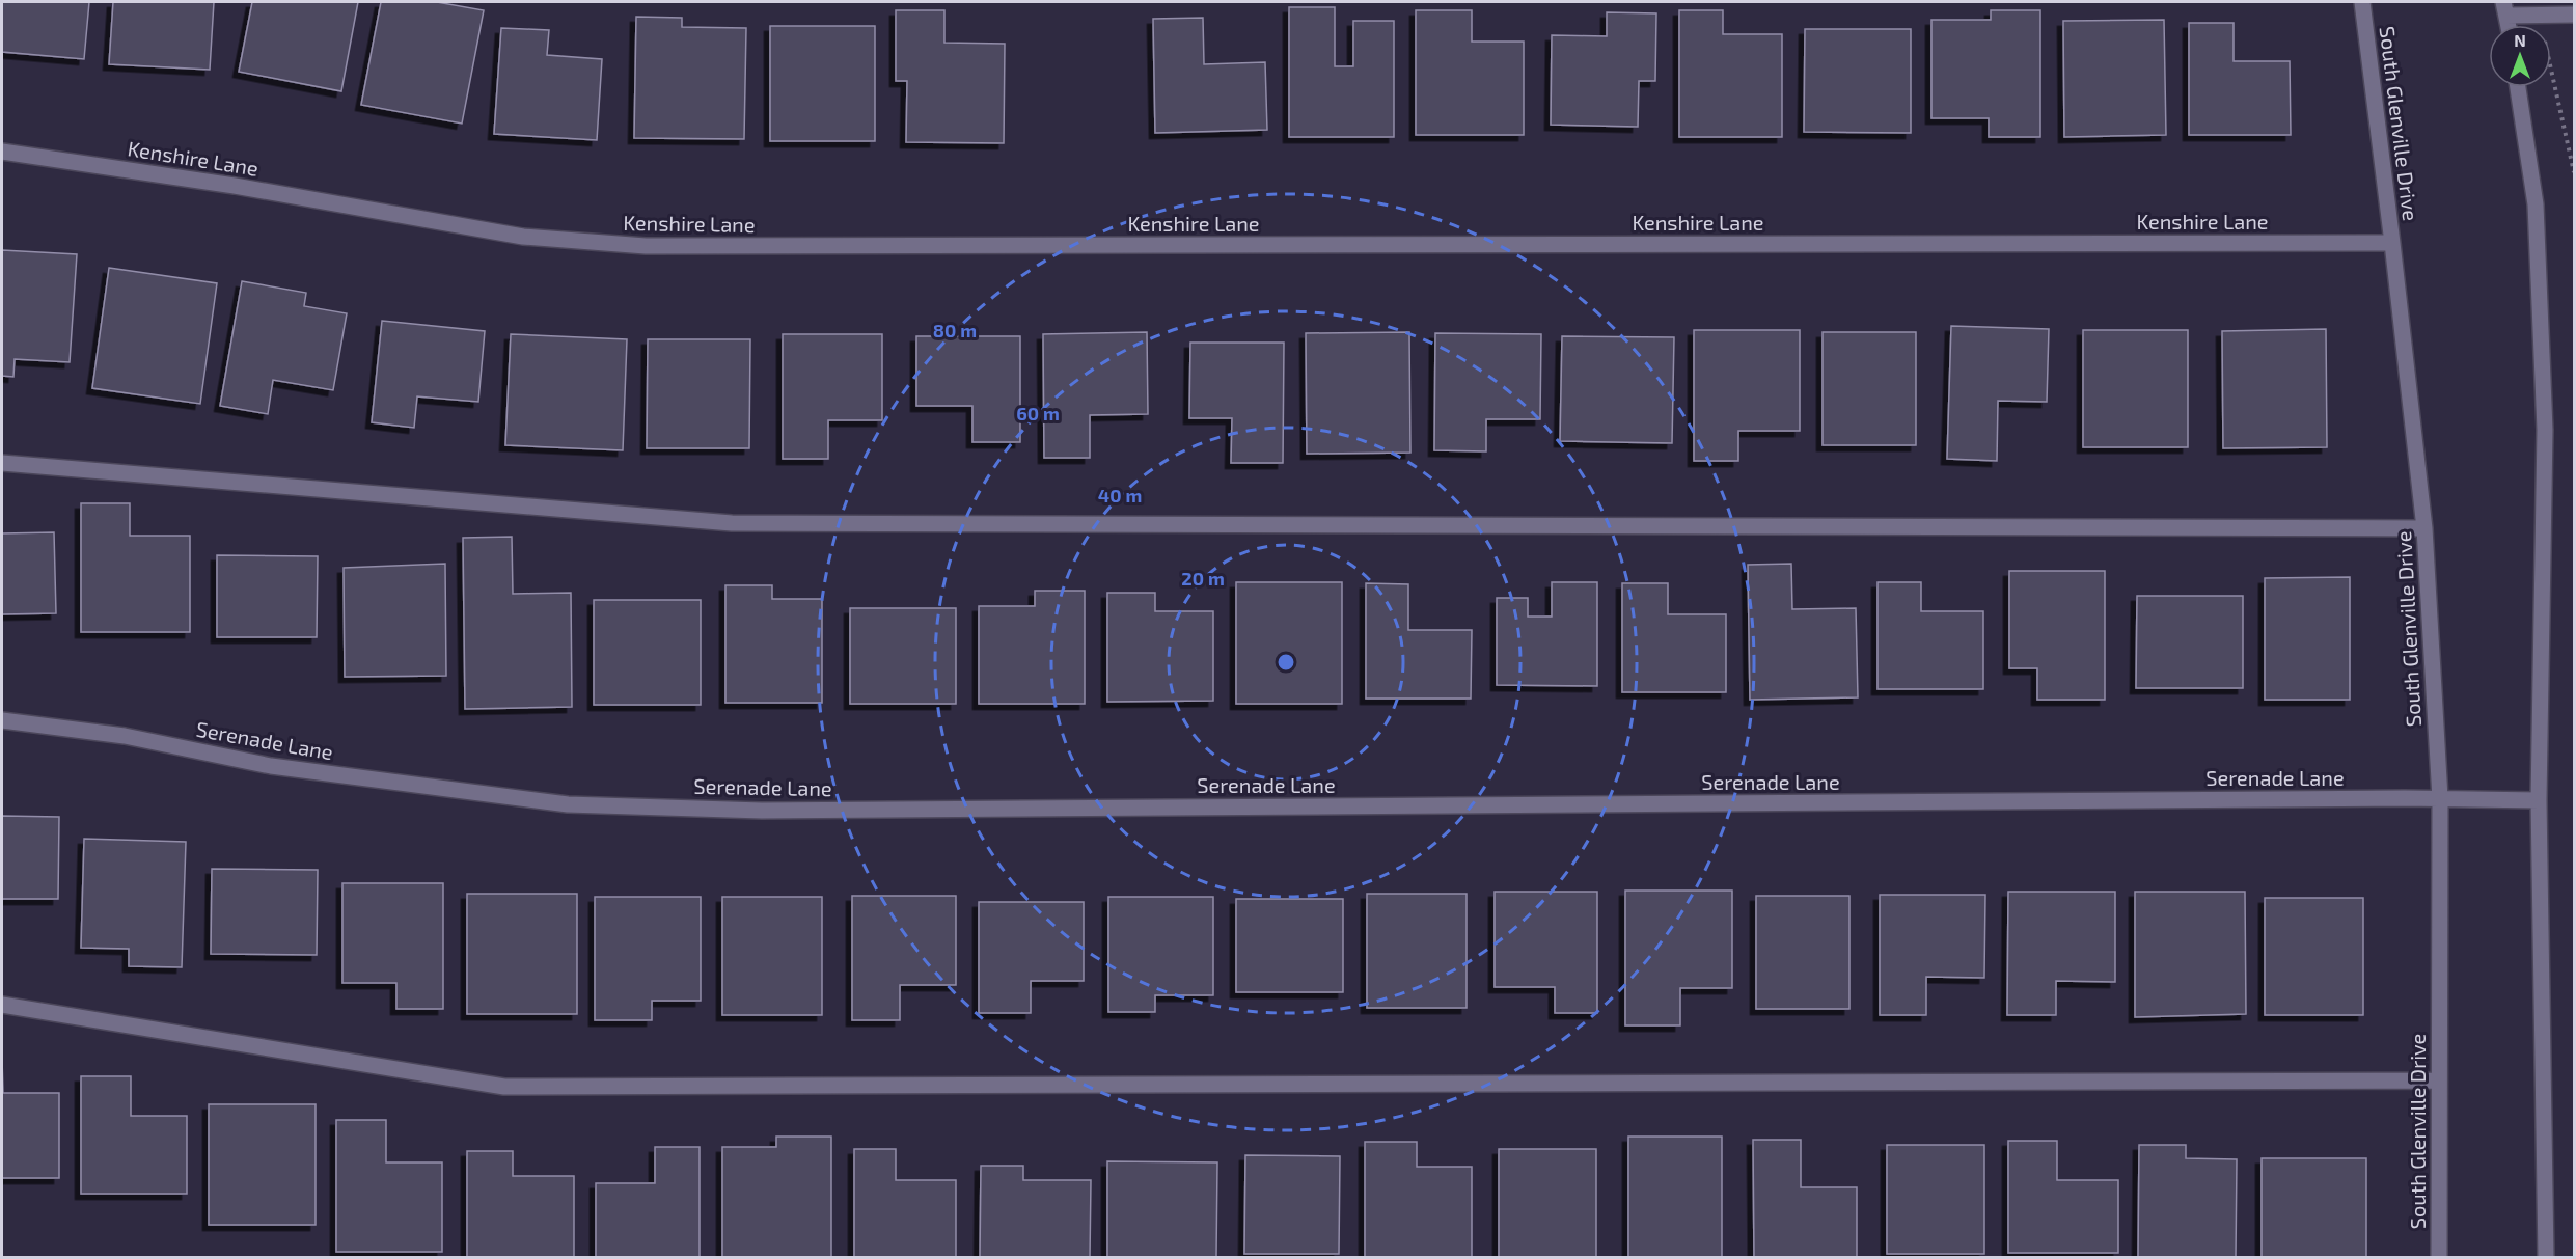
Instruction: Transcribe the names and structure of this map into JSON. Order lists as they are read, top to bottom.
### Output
{
  "streets": {
    "street": ["South Glenville Drive", "Kenshire Lane", "Serenade Lane"]
  },
  "crossings": [
    ["South Glenville Drive", "Kenshire Lane"],
    ["South Glenville Drive", "Serenade Lane"]
  ],
  "north": "top",
  "rings": [
    "80 m",
    "60 m",
    "40 m",
    "20 m"
  ]
}
